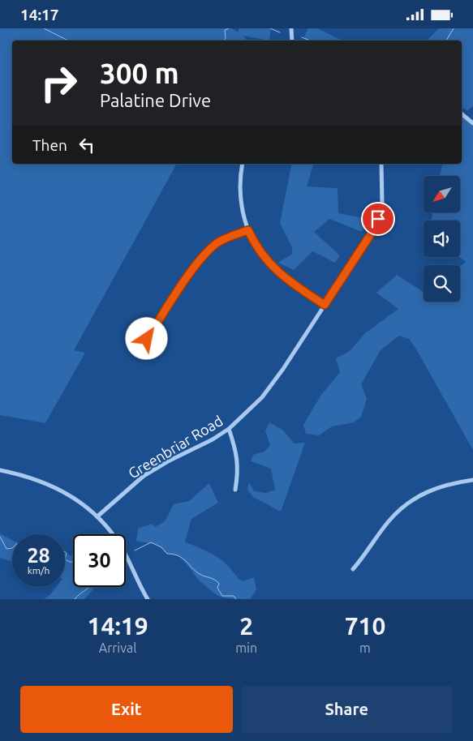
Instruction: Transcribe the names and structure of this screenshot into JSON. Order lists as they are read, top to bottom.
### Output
{
  "streets": {
    "street": ["Greenbriar Road"]
  },
  "north": "bottom left",
  "page": {
    "status": "14:17",
    "turn": ["300 m", "Palatine Drive"],
    "then": "Then",
    "speed": "28 km/h",
    "limit": "30",
    "eta": [
      "14:19",
      "Arrival",
      "2",
      "min",
      "710",
      "m"
    ],
    "buttons": ["Exit", "Share"]
  }
}
